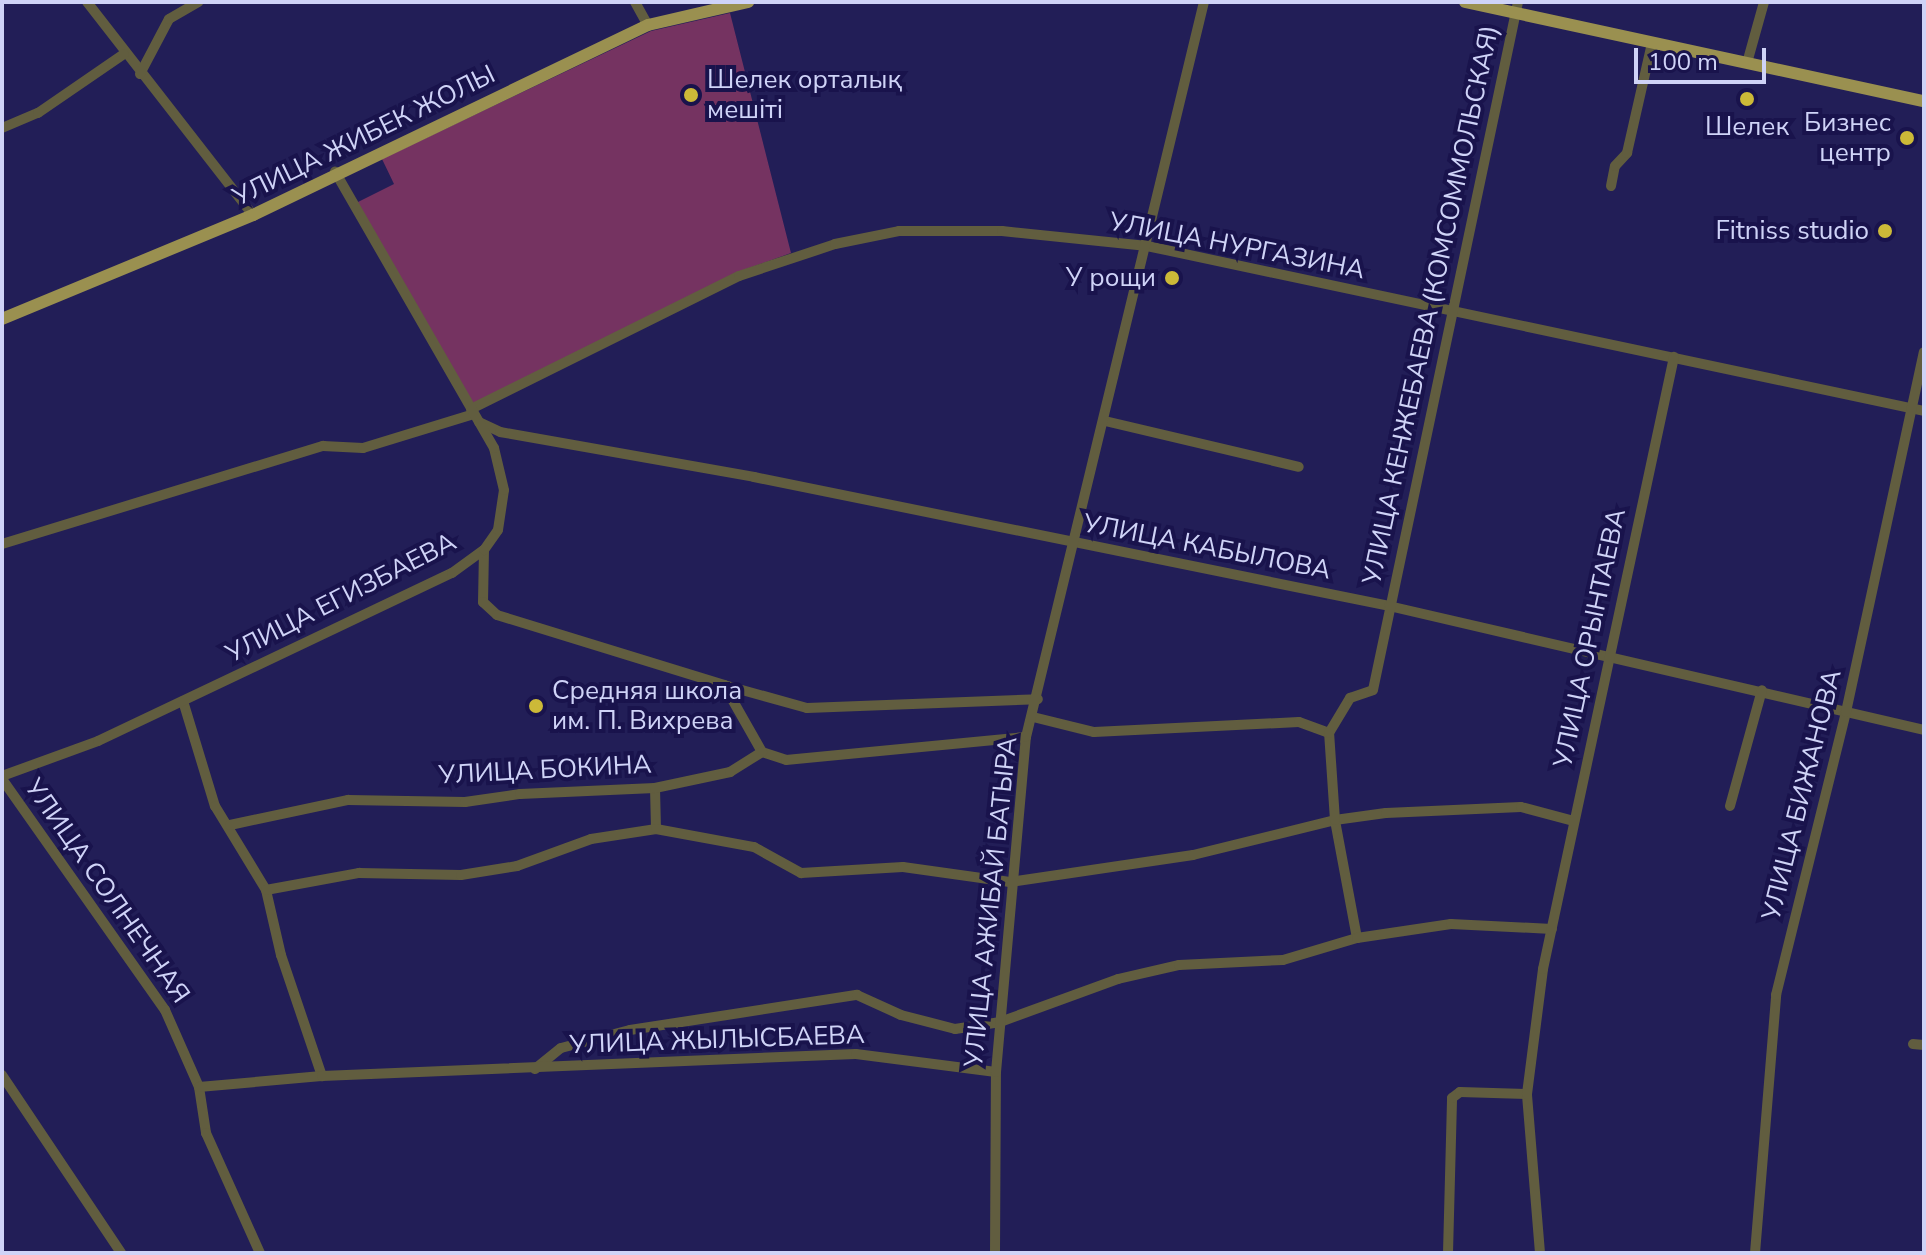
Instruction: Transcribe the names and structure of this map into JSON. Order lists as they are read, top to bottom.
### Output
{
  "streets": {
    "main road": ["УЛИЦА ЖИБЕК ЖОЛЫ"],
    "street": [
      "УЛИЦА НУРГАЗИНА",
      "УЛИЦА КЕНЖЕБАЕВА (КОМСОММОЛЬСКАЯ)",
      "УЛИЦА КАБЫЛОВА",
      "УЛИЦА ЕГИЗБАЕВА",
      "УЛИЦА ОРЫНТАЕВА",
      "УЛИЦА БОКИНА",
      "УЛИЦА БИЖАНОВА",
      "УЛИЦА СОЛНЕЧНАЯ",
      "УЛИЦА АЖИБАЙ БАТЫРА",
      "УЛИЦА ЖЫЛЫСБАЕВА"
    ]
  },
  "crossings": [
    ["УЛИЦА ЖИБЕК ЖОЛЫ", "УЛИЦА ЕГИЗБАЕВА"],
    ["УЛИЦА НУРГАЗИНА", "УЛИЦА КЕНЖЕБАЕВА (КОМСОММОЛЬСКАЯ)"],
    ["УЛИЦА НУРГАЗИНА", "УЛИЦА КАБЫЛОВА"],
    ["УЛИЦА НУРГАЗИНА", "УЛИЦА ЕГИЗБАЕВА"],
    ["УЛИЦА НУРГАЗИНА", "УЛИЦА ОРЫНТАЕВА"],
    ["УЛИЦА НУРГАЗИНА", "УЛИЦА БИЖАНОВА"],
    ["УЛИЦА НУРГАЗИНА", "УЛИЦА АЖИБАЙ БАТЫРА"],
    ["УЛИЦА КЕНЖЕБАЕВА (КОМСОММОЛЬСКАЯ)", "УЛИЦА КАБЫЛОВА"],
    ["УЛИЦА КАБЫЛОВА", "УЛИЦА ЕГИЗБАЕВА"],
    ["УЛИЦА КАБЫЛОВА", "УЛИЦА ОРЫНТАЕВА"],
    ["УЛИЦА КАБЫЛОВА", "УЛИЦА БИЖАНОВА"],
    ["УЛИЦА КАБЫЛОВА", "УЛИЦА АЖИБАЙ БАТЫРА"],
    ["УЛИЦА ЕГИЗБАЕВА", "УЛИЦА СОЛНЕЧНАЯ"],
    ["УЛИЦА ОРЫНТАЕВА", "УЛИЦА ЖЫЛЫСБАЕВА"],
    ["УЛИЦА СОЛНЕЧНАЯ", "УЛИЦА ЖЫЛЫСБАЕВА"],
    ["УЛИЦА АЖИБАЙ БАТЫРА", "УЛИЦА ЖЫЛЫСБАЕВА"]
  ],
  "places": [
    "Шелек орталық мешіті",
    "Шелек",
    "Бизнес центр",
    "Fitniss studio",
    "У рощи",
    "Средняя школа им. П. Вихрева"
  ],
  "scale_bar": "100 m"
}
